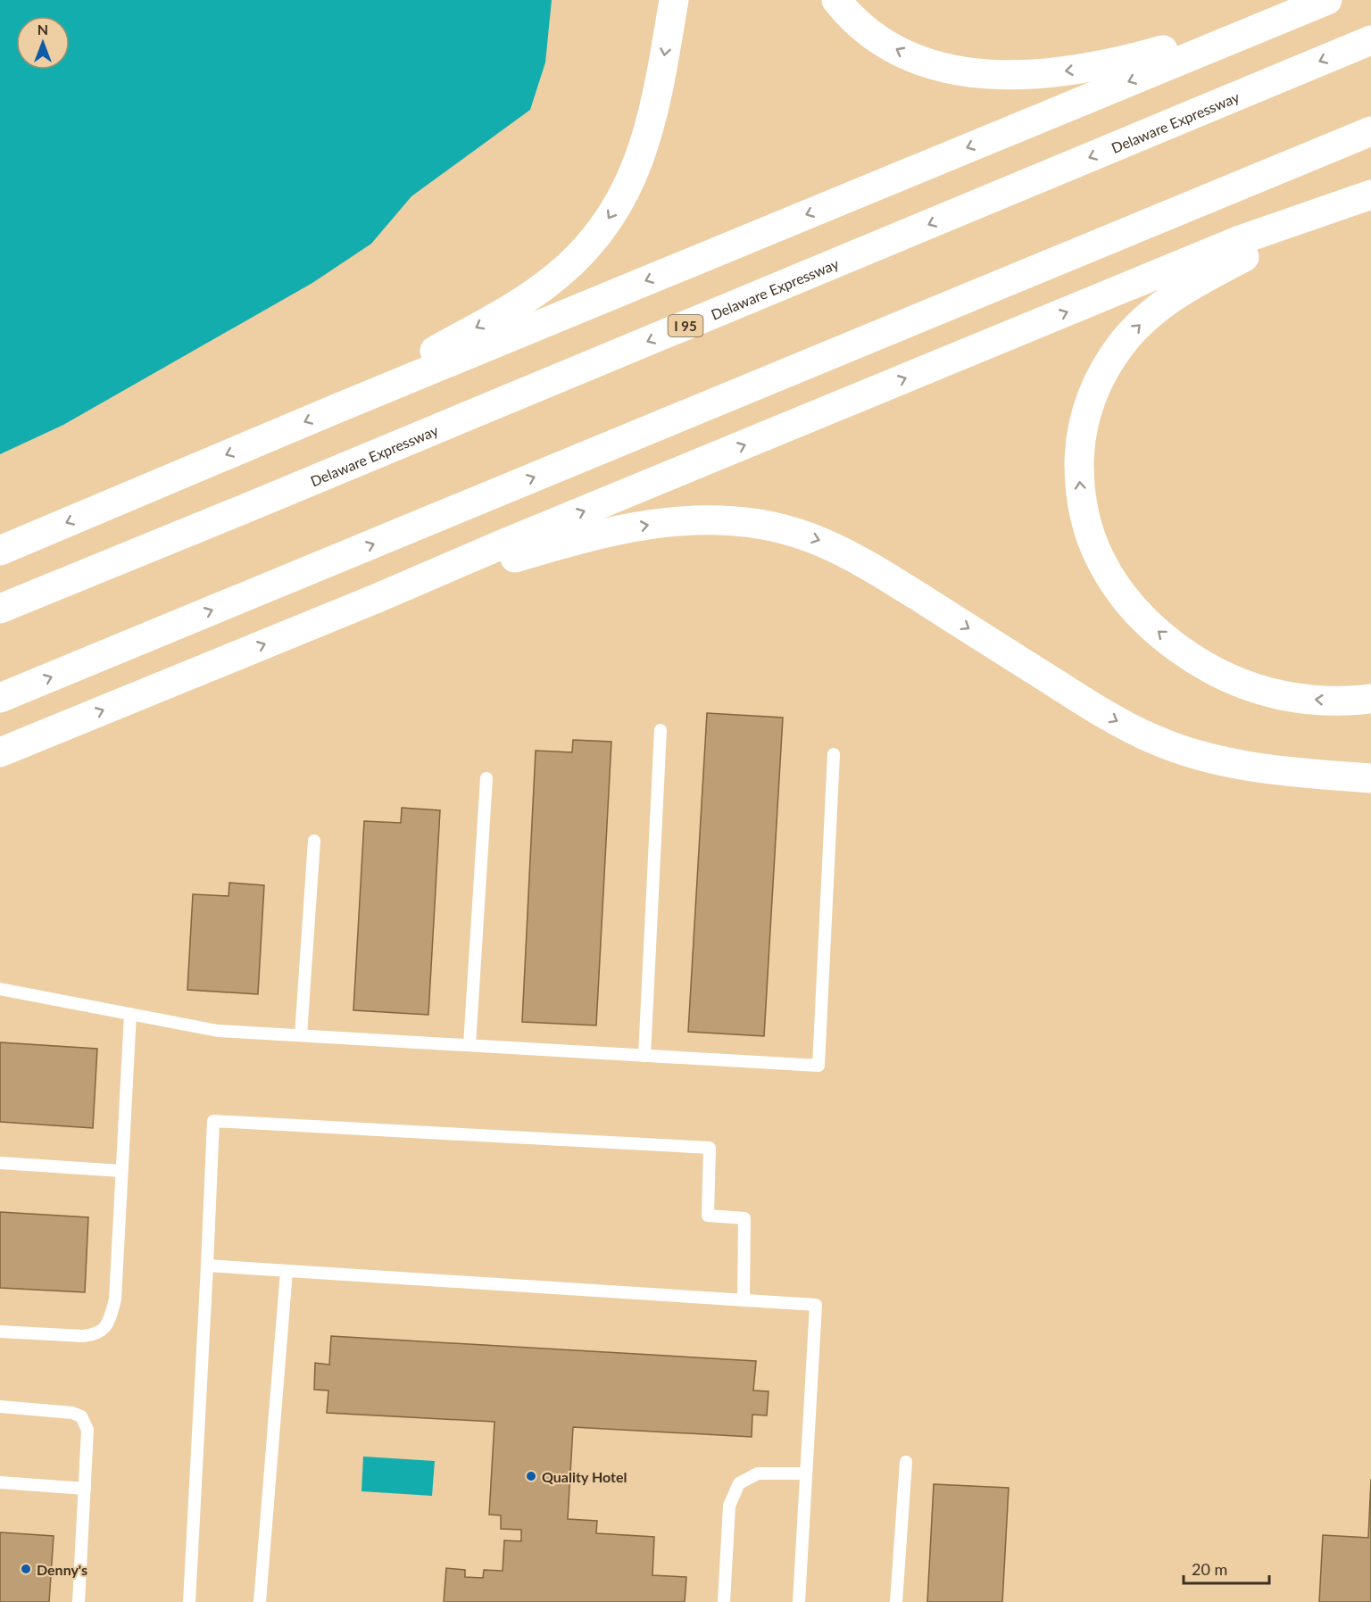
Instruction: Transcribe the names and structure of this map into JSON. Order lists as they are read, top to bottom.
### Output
{
  "streets": {
    "highway": ["Delaware Expressway", "I 95"]
  },
  "places": ["Quality Hotel", "Denny's"],
  "scale_bar": "20 m",
  "north": "top"
}
